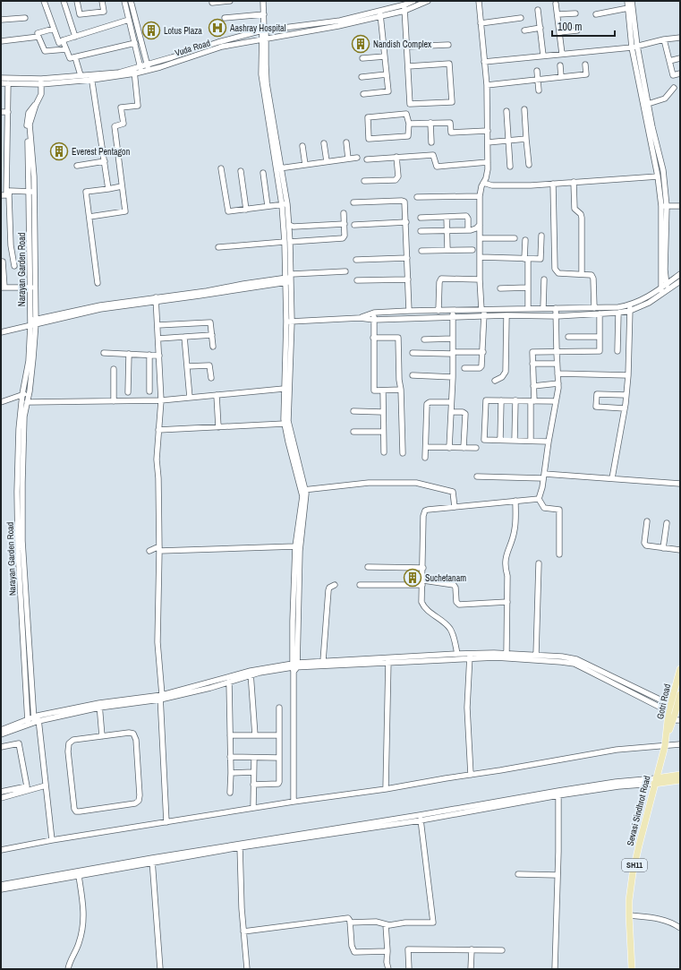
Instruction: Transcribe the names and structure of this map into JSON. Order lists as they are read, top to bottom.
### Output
{
  "streets": {
    "main road": ["Gotri Road", "Sevasi Sindhrot Road", "SH11"],
    "street": ["Vuda Road", "Narayan Garden Road"]
  },
  "crossings": [
    ["Vuda Road", "Narayan Garden Road"],
    ["Gotri Road", "Sevasi Sindhrot Road"]
  ],
  "places": {
    "hospital": ["Aashray Hospital"],
    "building": [
      "Lotus Plaza",
      "Nandish Complex",
      "Everest Pentagon",
      "Suchetanam"
    ]
  },
  "scale_bar": "100 m"
}
